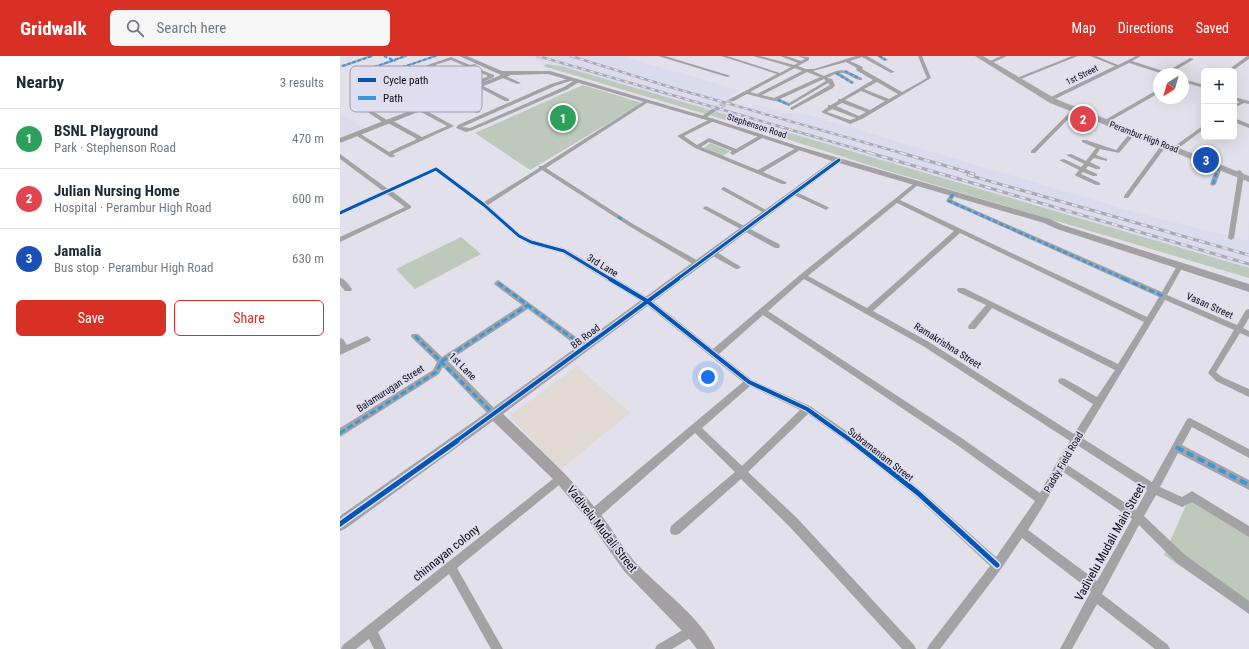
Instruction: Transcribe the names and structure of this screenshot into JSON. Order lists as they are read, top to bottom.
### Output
{
  "streets": {
    "main road": [
      "Stephenson Road",
      "Perambur High Road",
      "BB Road",
      "Vadivelu Mudali Street"
    ],
    "street": [
      "1st Street",
      "3rd Lane",
      "Vasan Street",
      "Ramakrishna Street",
      "1st Lane",
      "Balamurugan Street",
      "Subramaniam Street",
      "Paddy Field Road",
      "Vadivelu Mudali Main Street",
      "chinnayan colony"
    ]
  },
  "crossings": [
    ["1st Street", "Perambur High Road"],
    ["Stephenson Road", "Vasan Street"],
    ["Stephenson Road", "BB Road"],
    ["3rd Lane", "BB Road"],
    ["3rd Lane", "Subramaniam Street"],
    ["Vasan Street", "Paddy Field Road"],
    ["BB Road", "1st Lane"],
    ["BB Road", "Subramaniam Street"],
    ["BB Road", "Vadivelu Mudali Street"],
    ["Ramakrishna Street", "Paddy Field Road"],
    ["Ramakrishna Street", "Vadivelu Mudali Main Street"],
    ["1st Lane", "Balamurugan Street"],
    ["1st Lane", "Vadivelu Mudali Street"],
    ["Subramaniam Street", "Paddy Field Road"],
    ["Vadivelu Mudali Street", "chinnayan colony"]
  ],
  "legend": ["Cycle path", "Path"],
  "north": "bottom left",
  "page": {
    "header": "Gridwalk",
    "search": "Search here",
    "nav": ["Map", "Directions", "Saved"],
    "heading": ["Nearby", "3 results"],
    "map_buttons": ["+", "−"],
    "pins": ["1", "2", "3"],
    "list": [
      {
        "mark": "1",
        "name": "BSNL Playground",
        "note": "Park · Stephenson Road",
        "value": "470 m"
      },
      {
        "mark": "2",
        "name": "Julian Nursing Home",
        "note": "Hospital · Perambur High Road",
        "value": "600 m"
      },
      {
        "mark": "3",
        "name": "Jamalia",
        "note": "Bus stop · Perambur High Road",
        "value": "630 m"
      }
    ],
    "buttons": ["Save", "Share"]
  }
}
